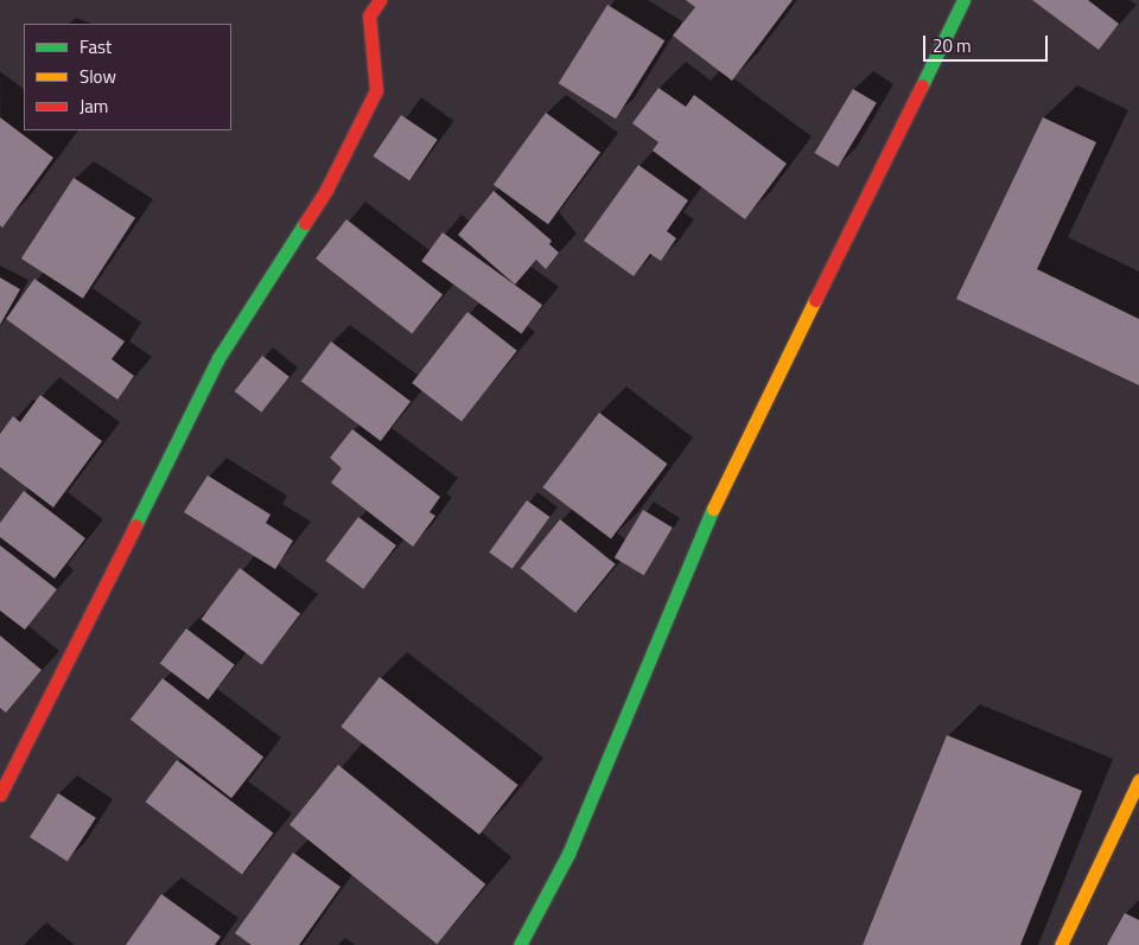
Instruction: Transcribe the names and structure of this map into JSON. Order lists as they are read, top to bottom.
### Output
{
  "legend": ["Fast", "Slow", "Jam"],
  "scale_bar": "20 m"
}
